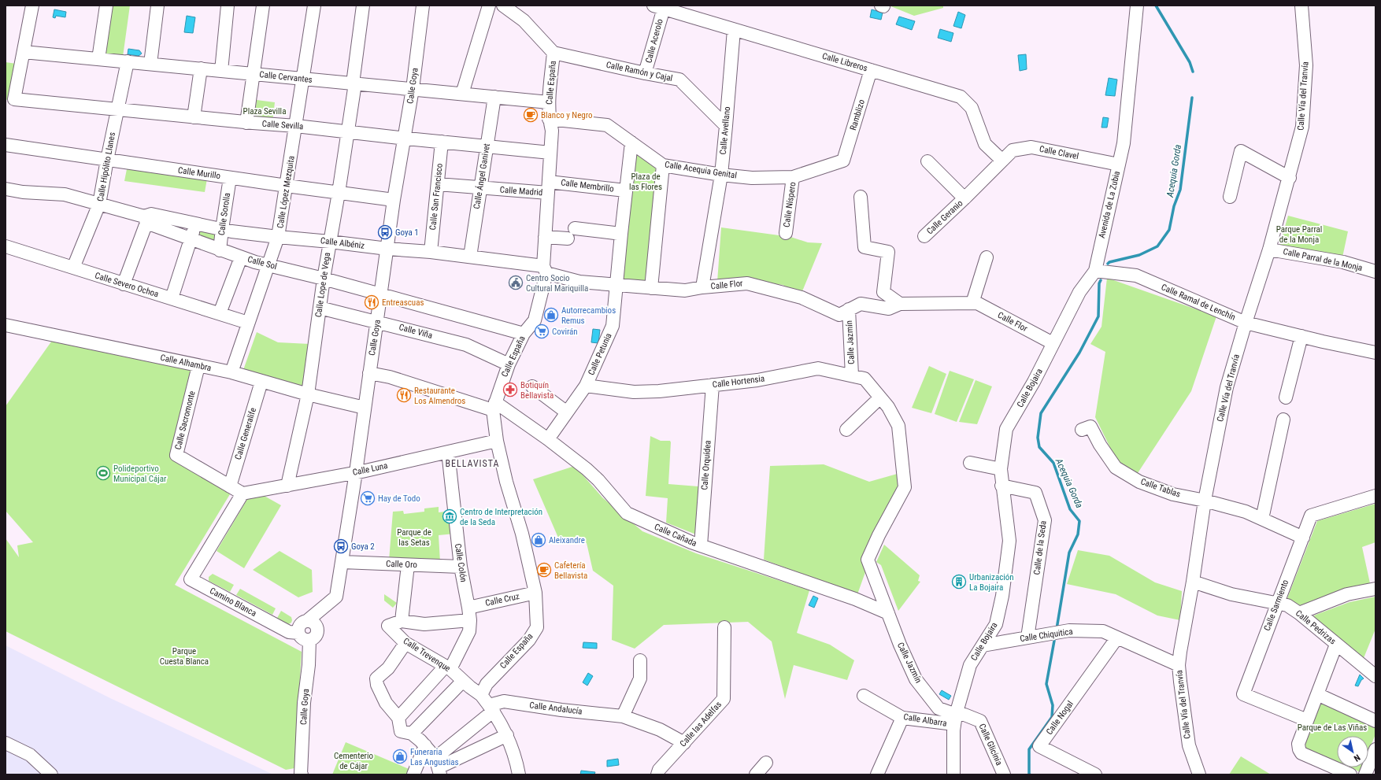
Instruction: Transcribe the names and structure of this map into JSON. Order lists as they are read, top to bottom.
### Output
{
  "streets": {
    "street": [
      "Calle Acerolo",
      "Calle Libreros",
      "Calle Ramón y Cajal",
      "Calle Cervantes",
      "Calle España",
      "Calle Goya",
      "Calle Vía del Tranvía",
      "Ramblizo",
      "Calle Sevilla",
      "Calle Avellano",
      "Calle Clavel",
      "Calle Hipólito Llanes",
      "Calle Acequia Genital",
      "Calle Murillo",
      "Calle Ángel Ganivet",
      "Calle Membrillo",
      "Calle Madrid",
      "Calle López Mezquita",
      "Calle San Francisco",
      "Calle Níspero",
      "Avenida de La Zubia",
      "Calle Sorolla",
      "Calle Geranio",
      "Calle Albéniz",
      "Calle Parral de la Monja",
      "Calle Sol",
      "Calle Severo Ochoa",
      "Calle Lope de Vega",
      "Calle Flor",
      "Calle Ramal de Lenchín",
      "Calle Viña",
      "Calle Jazmín",
      "Calle Petunia",
      "Calle Alhambra",
      "Calle Hortensia",
      "Calle Bojaira",
      "Calle Sacromonte",
      "Calle Generalife",
      "Calle Orquídea",
      "Calle Luna",
      "Calle Tablas",
      "Calle Cañada",
      "Calle de la Seda",
      "Calle Colón",
      "Calle Oro",
      "Calle Cruz",
      "Camino Blanca",
      "Calle Sarmiento",
      "Calle Pedrizas",
      "Calle Chiquitica",
      "Calle Trevenque",
      "Calle Andalucía",
      "Calle Nogal",
      "Calle Albarra",
      "Calle las Adelfas",
      "Calle Glicinia"
    ]
  },
  "crossings": [
    ["Calle Acerolo", "Calle Libreros"],
    ["Calle Acerolo", "Calle Ramón y Cajal"],
    ["Calle Libreros", "Ramblizo"],
    ["Calle Libreros", "Calle Avellano"],
    ["Calle Libreros", "Calle Clavel"],
    ["Calle Libreros", "Calle Geranio"],
    ["Calle Ramón y Cajal", "Calle España"],
    ["Calle Ramón y Cajal", "Calle Avellano"],
    ["Calle Cervantes", "Calle España"],
    ["Calle Cervantes", "Calle Goya"],
    ["Calle Cervantes", "Calle Sevilla"],
    ["Calle Cervantes", "Calle Hipólito Llanes"],
    ["Calle Cervantes", "Calle Ángel Ganivet"],
    ["Calle Cervantes", "Calle López Mezquita"],
    ["Calle Cervantes", "Calle Lope de Vega"],
    ["Calle España", "Calle Sevilla"],
    ["Calle España", "Calle Acequia Genital"],
    ["Calle España", "Calle Membrillo"],
    ["Calle España", "Calle Madrid"],
    ["Calle España", "Calle Albéniz"],
    ["Calle España", "Calle Sol"],
    ["Calle España", "Calle Flor"],
    ["Calle España", "Calle Viña"],
    ["Calle España", "Calle Luna"],
    ["Calle España", "Calle Cañada"],
    ["Calle España", "Calle Cruz"],
    ["Calle España", "Calle Trevenque"],
    ["Calle Goya", "Calle Sevilla"],
    ["Calle Goya", "Calle Murillo"],
    ["Calle Goya", "Calle Albéniz"],
    ["Calle Goya", "Calle Sol"],
    ["Calle Goya", "Calle Viña"],
    ["Calle Goya", "Calle Alhambra"],
    ["Calle Goya", "Calle Luna"],
    ["Calle Goya", "Calle Cañada"],
    ["Calle Goya", "Calle Oro"],
    ["Calle Goya", "Camino Blanca"],
    ["Calle Vía del Tranvía", "Calle Parral de la Monja"],
    ["Calle Vía del Tranvía", "Calle Ramal de Lenchín"],
    ["Calle Vía del Tranvía", "Calle Tablas"],
    ["Calle Vía del Tranvía", "Calle Pedrizas"],
    ["Calle Vía del Tranvía", "Calle Chiquitica"],
    ["Ramblizo", "Calle Acequia Genital"],
    ["Calle Sevilla", "Calle Hipólito Llanes"],
    ["Calle Sevilla", "Calle Ángel Ganivet"],
    ["Calle Sevilla", "Calle López Mezquita"],
    ["Calle Sevilla", "Calle San Francisco"],
    ["Calle Sevilla", "Calle Lope de Vega"],
    ["Calle Avellano", "Calle Acequia Genital"],
    ["Calle Avellano", "Calle Flor"],
    ["Calle Clavel", "Avenida de La Zubia"],
    ["Calle Clavel", "Calle Geranio"],
    ["Calle Hipólito Llanes", "Calle Murillo"],
    ["Calle Hipólito Llanes", "Calle Sol"],
    ["Calle Hipólito Llanes", "Calle Severo Ochoa"],
    ["Calle Acequia Genital", "Calle Níspero"],
    ["Calle Acequia Genital", "Calle Petunia"],
    ["Calle Murillo", "Calle López Mezquita"],
    ["Calle Murillo", "Calle Sorolla"],
    ["Calle Murillo", "Calle Lope de Vega"],
    ["Calle Ángel Ganivet", "Calle Madrid"],
    ["Calle Ángel Ganivet", "Calle Albéniz"],
    ["Calle Membrillo", "Calle Madrid"],
    ["Calle Membrillo", "Calle Petunia"],
    ["Calle Madrid", "Calle San Francisco"],
    ["Calle López Mezquita", "Calle Albéniz"],
    ["Calle López Mezquita", "Calle Sol"],
    ["Calle López Mezquita", "Calle Severo Ochoa"],
    ["Calle López Mezquita", "Calle Alhambra"],
    ["Calle San Francisco", "Calle Albéniz"],
    ["Avenida de La Zubia", "Calle Flor"],
    ["Avenida de La Zubia", "Calle Ramal de Lenchín"],
    ["Avenida de La Zubia", "Calle Bojaira"],
    ["Calle Sorolla", "Calle Albéniz"],
    ["Calle Sorolla", "Calle Sol"],
    ["Calle Albéniz", "Calle Sol"],
    ["Calle Albéniz", "Calle Lope de Vega"],
    ["Calle Albéniz", "Calle Flor"],
    ["Calle Sol", "Calle Lope de Vega"],
    ["Calle Lope de Vega", "Calle Viña"],
    ["Calle Lope de Vega", "Calle Alhambra"],
    ["Calle Lope de Vega", "Calle Luna"],
    ["Calle Flor", "Calle Jazmín"],
    ["Calle Flor", "Calle Petunia"],
    ["Calle Flor", "Calle Bojaira"],
    ["Calle Jazmín", "Calle Hortensia"],
    ["Calle Jazmín", "Calle Bojaira"],
    ["Calle Jazmín", "Calle Cañada"],
    ["Calle Jazmín", "Calle Albarra"],
    ["Calle Jazmín", "Calle Glicinia"],
    ["Calle Petunia", "Calle Hortensia"],
    ["Calle Petunia", "Calle Cañada"],
    ["Calle Alhambra", "Calle Sacromonte"],
    ["Calle Alhambra", "Calle Generalife"],
    ["Calle Hortensia", "Calle Orquídea"],
    ["Calle Hortensia", "Calle Cañada"],
    ["Calle Bojaira", "Calle de la Seda"],
    ["Calle Bojaira", "Calle Chiquitica"],
    ["Calle Bojaira", "Calle Albarra"],
    ["Calle Bojaira", "Calle Glicinia"],
    ["Calle Sacromonte", "Calle Generalife"],
    ["Calle Sacromonte", "Calle Luna"],
    ["Calle Sacromonte", "Camino Blanca"],
    ["Calle Orquídea", "Calle Cañada"],
    ["Calle Luna", "Calle Colón"],
    ["Calle Luna", "Camino Blanca"],
    ["Calle Tablas", "Calle Sarmiento"],
    ["Calle de la Seda", "Calle Chiquitica"],
    ["Calle Colón", "Calle Oro"],
    ["Calle Colón", "Calle Cruz"],
    ["Calle Colón", "Calle Trevenque"],
    ["Calle Sarmiento", "Calle Pedrizas"],
    ["Calle Chiquitica", "Calle Nogal"],
    ["Calle Andalucía", "Calle las Adelfas"],
    ["Calle Albarra", "Calle Glicinia"]
  ],
  "districts": ["BELLAVISTA"],
  "water": ["Acequia Gorda"],
  "parks": [
    "Plaza Sevilla",
    "Plaza de las Flores",
    "Parque Parral de la Monja",
    "Parque de las Setas",
    "Parque Cuesta Blanca",
    "Parque de Las Viñas",
    "Cementerio de Cájar"
  ],
  "places": {
    "cafe": ["Blanco y Negro", "Cafetería Bellavista"],
    "bus stop": ["Goya 1", "Goya 2"],
    "public building": ["Centro Socio Cultural Mariquilla"],
    "restaurant": ["Entreascuas", "Restaurante Los Almendros"],
    "shop": ["Autorrecambios Remus", "Aleixandre", "Funeraria Las Angustias"],
    "supermarket": ["Covirán", "Hay de Todo"],
    "pharmacy": ["Botiquín Bellavista"],
    "sports": ["Polideportivo Municipal Cájar"],
    "museum": ["Centro de Interpretación de la Seda"],
    "building": ["Urbanización La Bojaira"]
  },
  "north": "bottom right"
}
